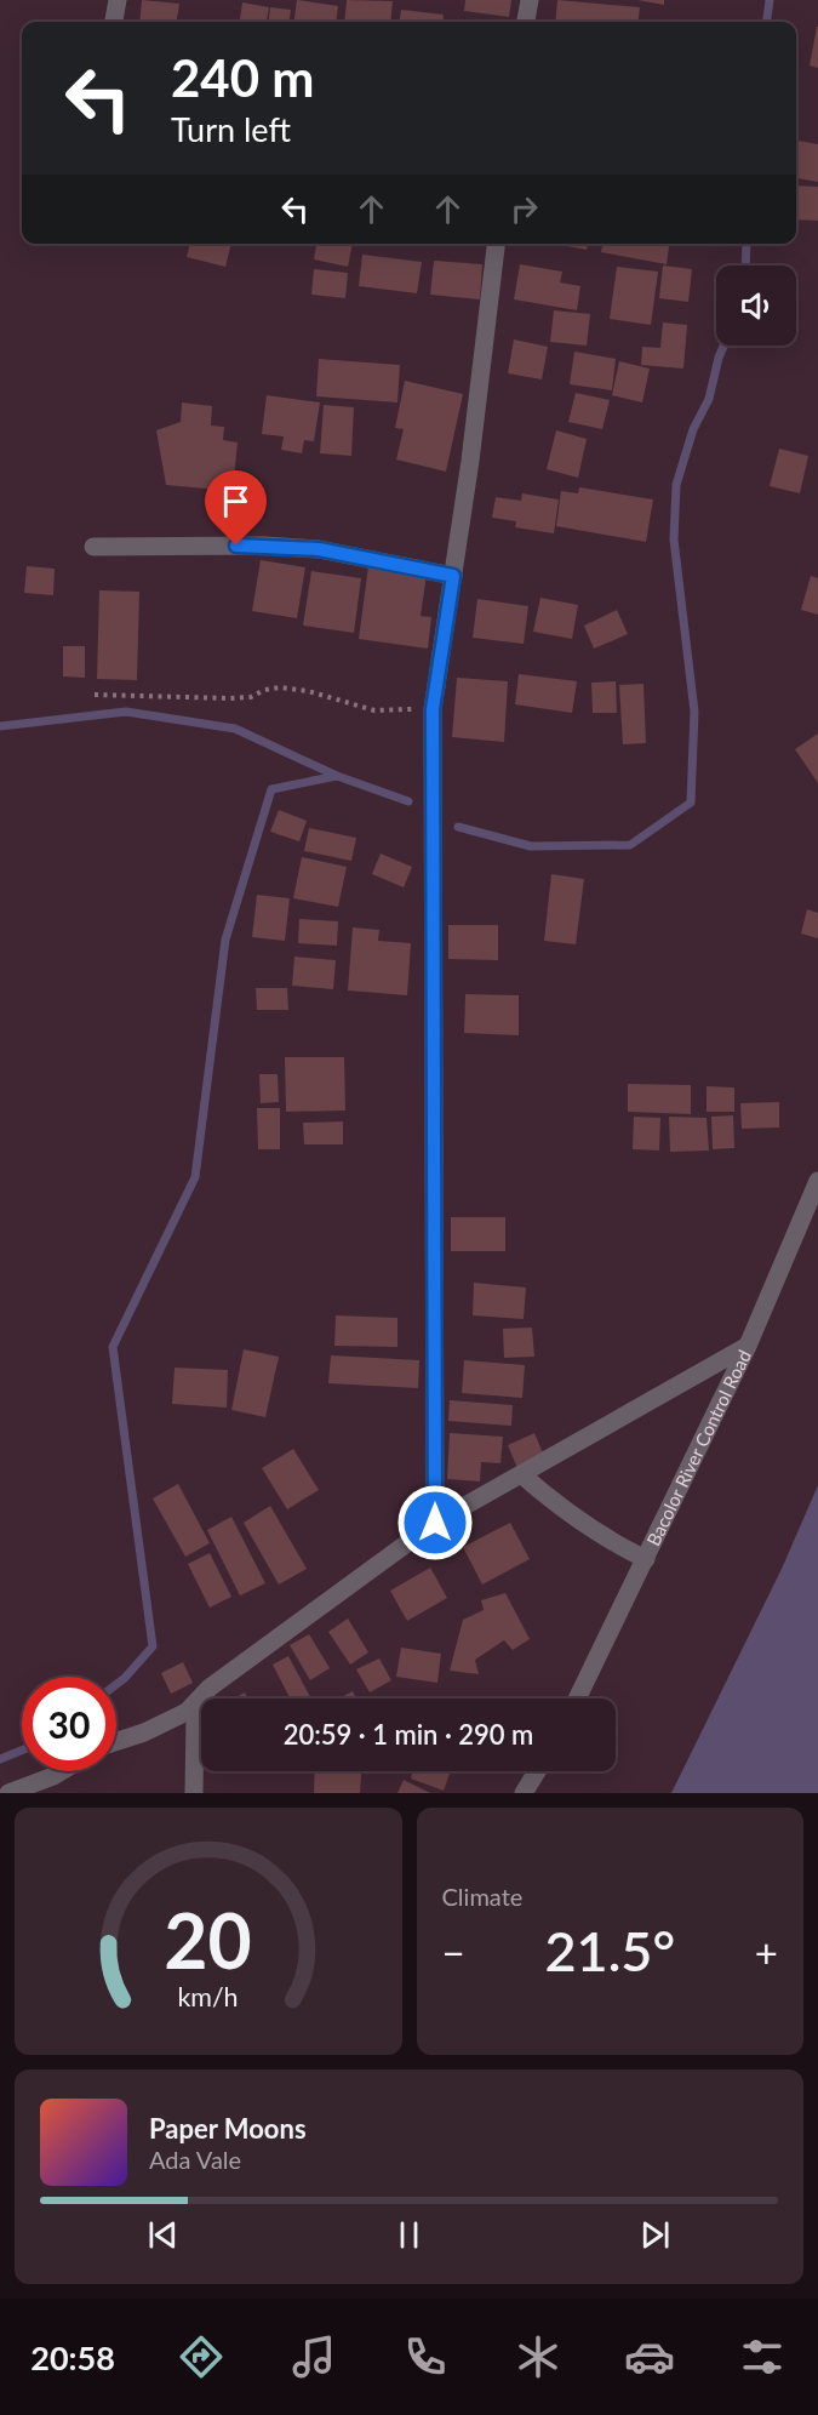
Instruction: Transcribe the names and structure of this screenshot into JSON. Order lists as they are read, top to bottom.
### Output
{
  "streets": {
    "street": ["Bacolor River Control Road"]
  },
  "page": {
    "turn": ["240 m", "Turn left"],
    "limit": "30",
    "trip": "20:59 · 1 min · 290 m",
    "tile": "Climate",
    "heat": ["−", "21.5°", "+"],
    "song": ["Paper Moons", "Ada Vale"],
    "tabs": "20:58",
    "gauge": ["20", "km/h"]
  }
}
